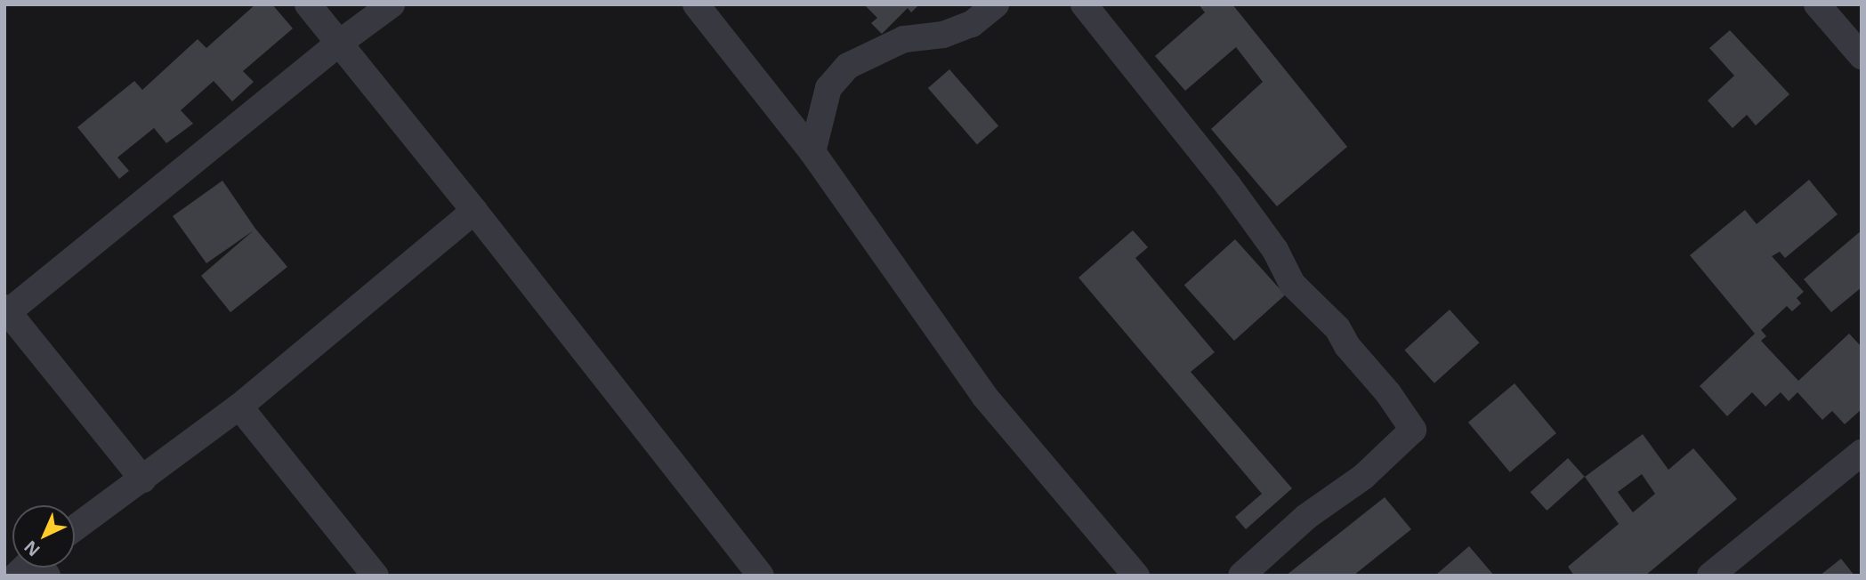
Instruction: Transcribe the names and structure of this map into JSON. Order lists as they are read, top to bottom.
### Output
{
  "north": "bottom left"
}
